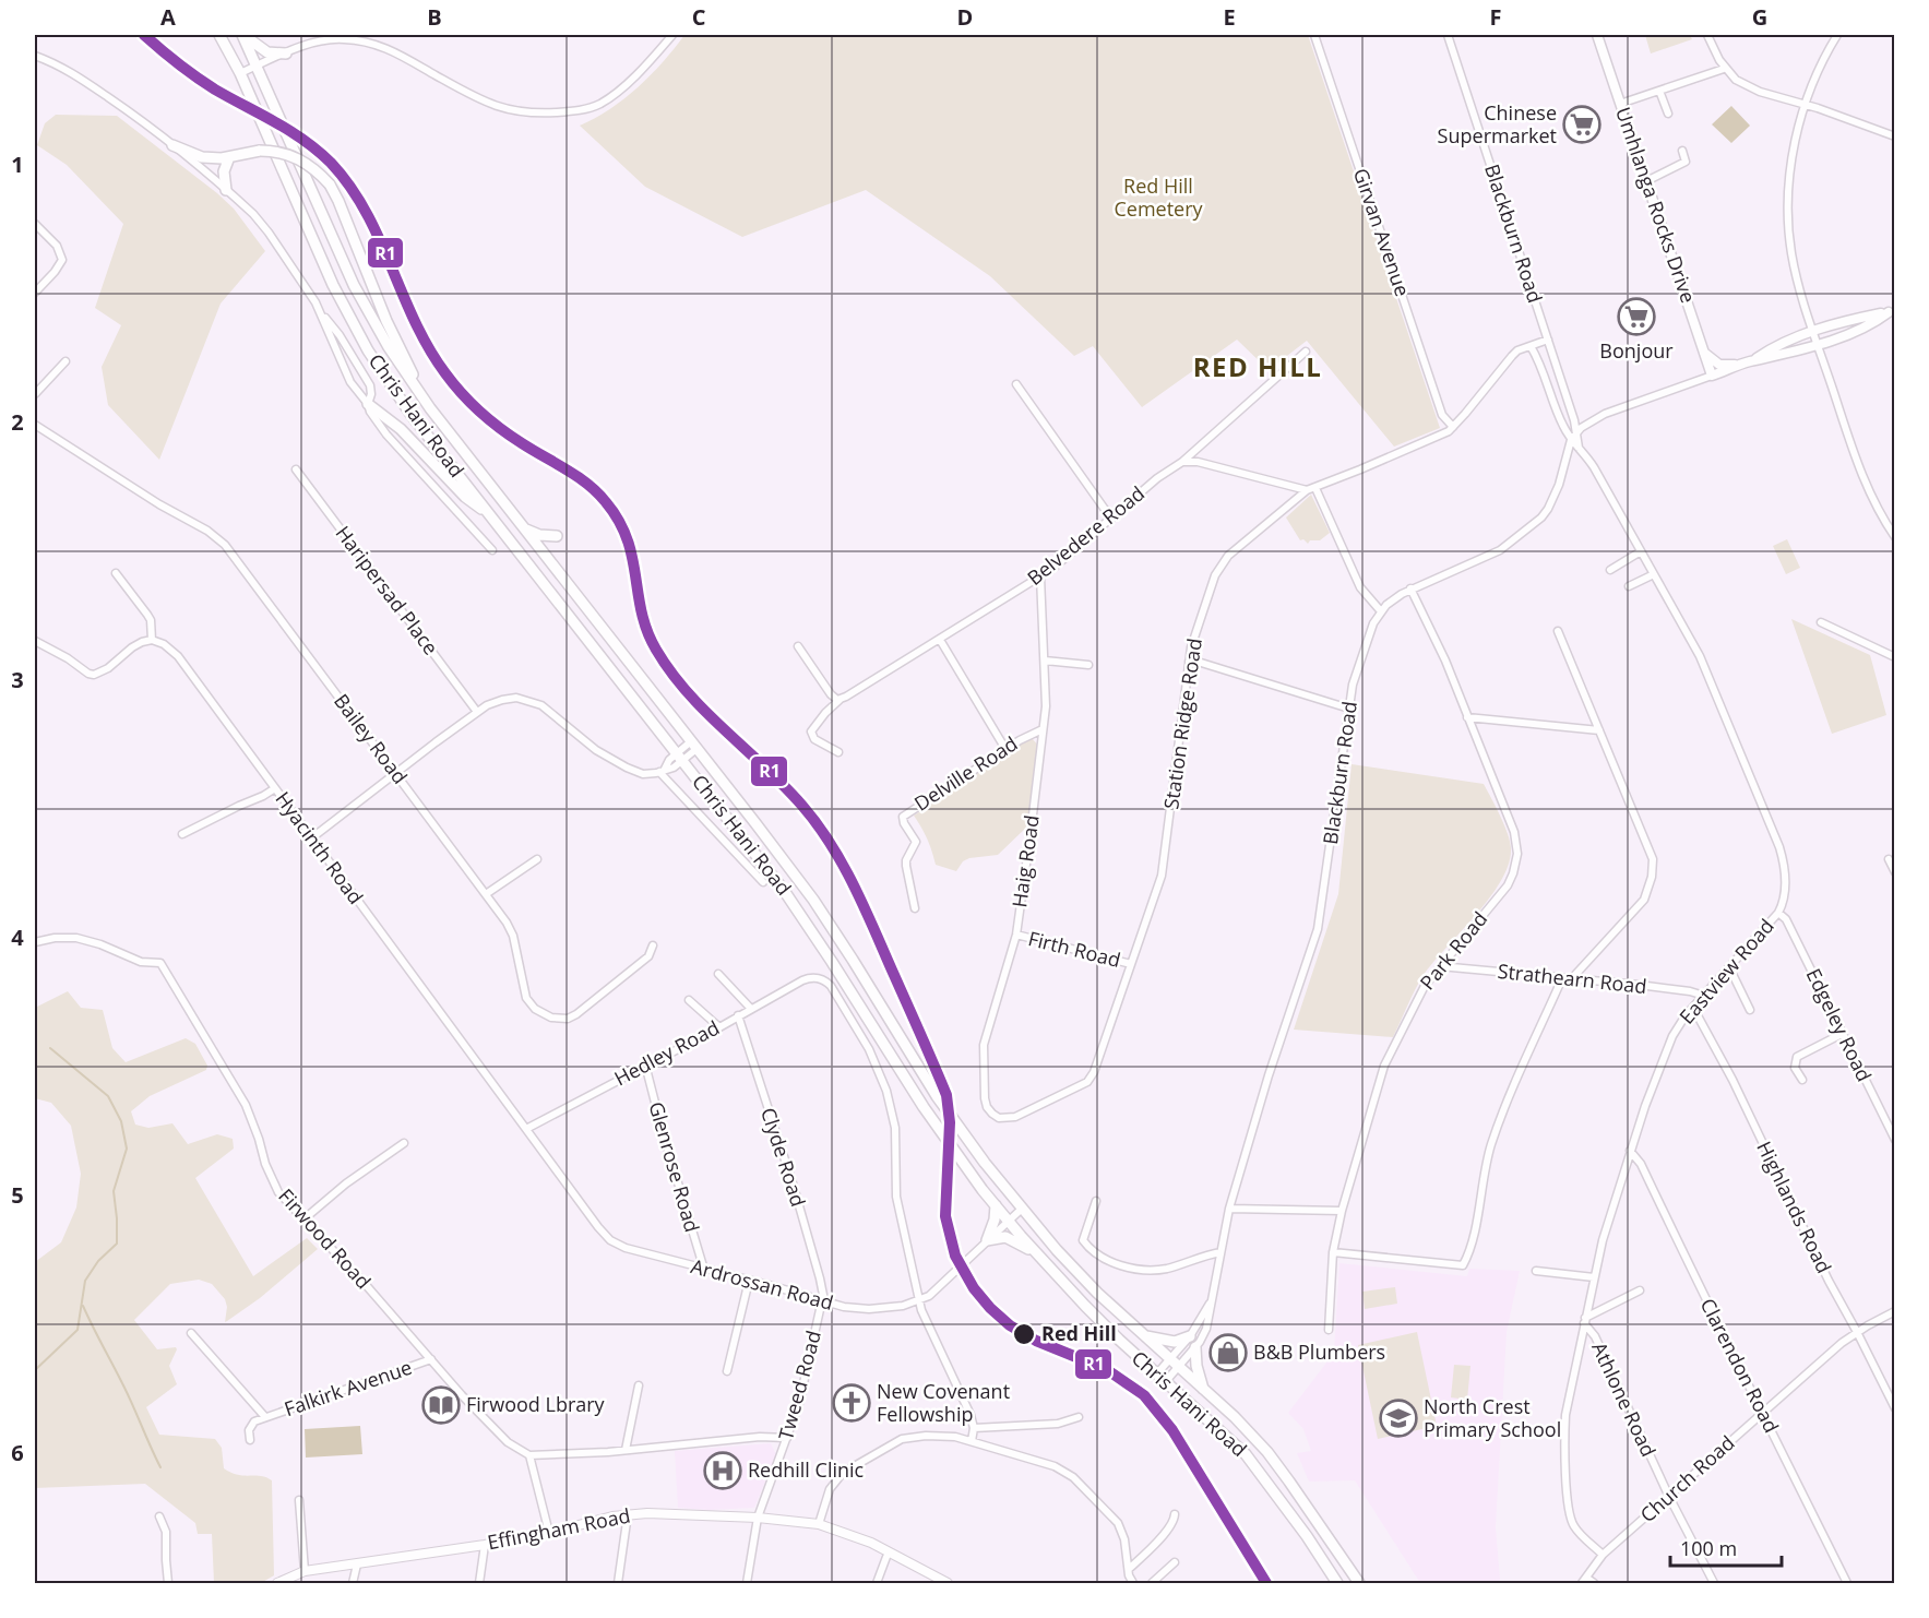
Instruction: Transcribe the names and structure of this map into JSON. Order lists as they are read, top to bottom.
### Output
{
  "streets": {
    "main road": ["Umhlanga Rocks Drive", "Chris Hani Road"],
    "street": [
      "Girvan Avenue",
      "Blackburn Road",
      "Belvedere Road",
      "Haripersad Place",
      "Station Ridge Road",
      "Bailey Road",
      "Delville Road",
      "Hyacinth Road",
      "Haig Road",
      "Firth Road",
      "Park Road",
      "Eastview Road",
      "Strathearn Road",
      "Edgeley Road",
      "Hedley Road",
      "Clyde Road",
      "Glenrose Road",
      "Highlands Road",
      "Firwood Road",
      "Ardrossan Road",
      "Clarendon Road",
      "Tweed Road",
      "Falkirk Avenue",
      "Athlone Road",
      "Church Road",
      "Effingham Road"
    ]
  },
  "crossings": [
    ["Girvan Avenue", "Station Ridge Road"],
    ["Blackburn Road", "Chris Hani Road"],
    ["Blackburn Road", "Station Ridge Road"],
    ["Blackburn Road", "Park Road"],
    ["Blackburn Road", "Eastview Road"],
    ["Chris Hani Road", "Ardrossan Road"],
    ["Belvedere Road", "Haig Road"],
    ["Station Ridge Road", "Haig Road"],
    ["Station Ridge Road", "Firth Road"],
    ["Delville Road", "Haig Road"],
    ["Hyacinth Road", "Hedley Road"],
    ["Hyacinth Road", "Ardrossan Road"],
    ["Haig Road", "Firth Road"],
    ["Park Road", "Strathearn Road"],
    ["Eastview Road", "Strathearn Road"],
    ["Eastview Road", "Edgeley Road"],
    ["Eastview Road", "Highlands Road"],
    ["Eastview Road", "Clarendon Road"],
    ["Eastview Road", "Athlone Road"],
    ["Eastview Road", "Church Road"],
    ["Hedley Road", "Clyde Road"],
    ["Hedley Road", "Glenrose Road"],
    ["Hedley Road", "Ardrossan Road"],
    ["Clyde Road", "Ardrossan Road"],
    ["Clyde Road", "Tweed Road"],
    ["Glenrose Road", "Ardrossan Road"],
    ["Highlands Road", "Church Road"],
    ["Firwood Road", "Falkirk Avenue"],
    ["Ardrossan Road", "Tweed Road"],
    ["Clarendon Road", "Church Road"],
    ["Tweed Road", "Effingham Road"],
    ["Athlone Road", "Church Road"]
  ],
  "districts": ["RED HILL"],
  "parks": ["Red Hill Cemetery"],
  "places": {
    "supermarket": ["Chinese Supermarket", "Bonjour"],
    "other": ["Red Hill"],
    "shop": ["B&B Plumbers"],
    "church": ["New Covenant Fellowship"],
    "library": ["Firwood Lbrary"],
    "school or university": ["North Crest Primary School"],
    "hospital": ["Redhill Clinic"]
  },
  "lines": ["transit line R1"],
  "scale_bar": "100 m",
  "grid": {
    "columns": [
      "A",
      "B",
      "C",
      "D",
      "E",
      "F",
      "G"
    ],
    "rows": [
      "1",
      "2",
      "3",
      "4",
      "5",
      "6"
    ]
  }
}
